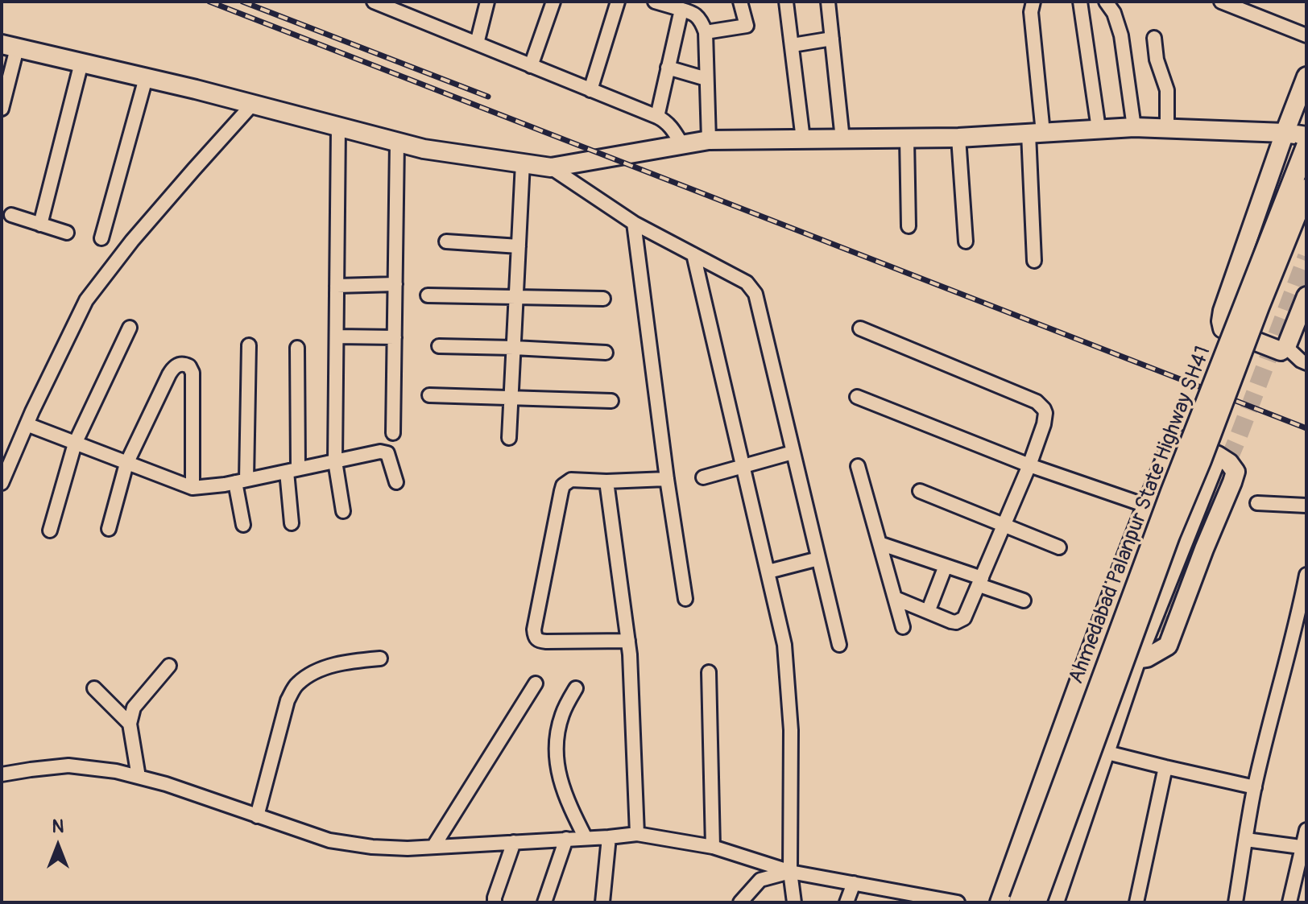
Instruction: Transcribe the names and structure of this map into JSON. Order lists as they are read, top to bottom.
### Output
{
  "streets": {
    "main road": ["Ahmedabad Palanpur State Highway SH41"]
  },
  "north": "top"
}
